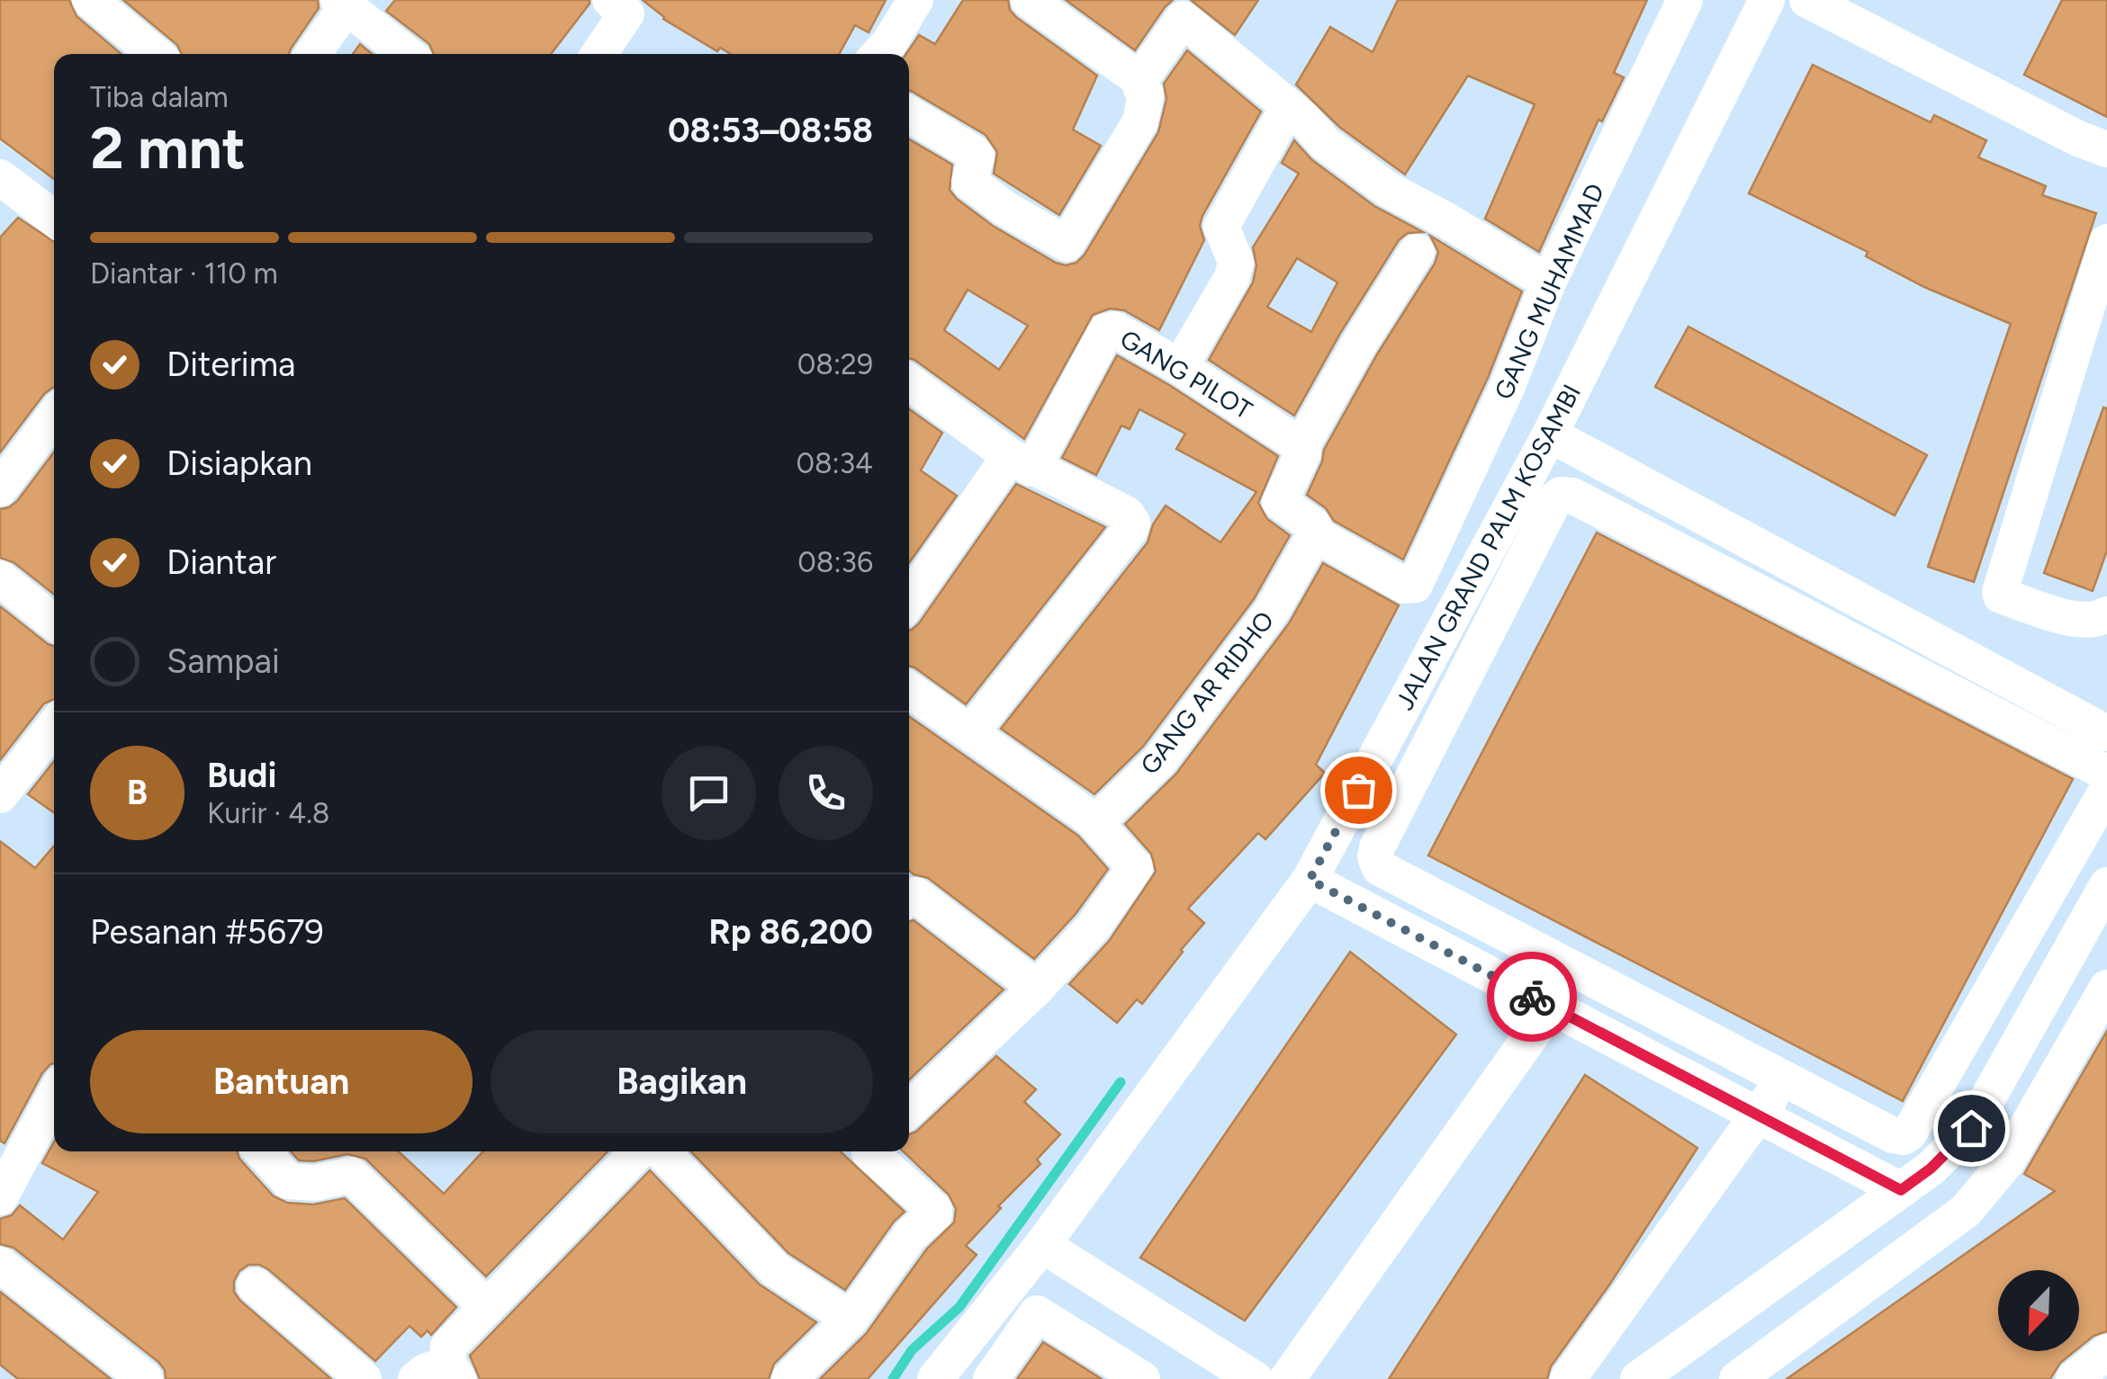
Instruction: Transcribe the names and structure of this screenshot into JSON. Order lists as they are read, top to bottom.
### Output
{
  "streets": {
    "street": [
      "GANG MUHAMMAD",
      "GANG PILOT",
      "JALAN GRAND PALM KOSAMBI",
      "GANG AR RIDHO"
    ]
  },
  "crossings": [
    ["GANG MUHAMMAD", "GANG AR RIDHO"]
  ],
  "north": "bottom left",
  "page": {
    "heading": ["2 mnt", "Tiba dalam", "08:53–08:58"],
    "panel": [
      "Budi",
      "Kurir · 4.8",
      "Pesanan #5679",
      "Rp 86,200"
    ],
    "bar": "Diantar · 110 m",
    "list": [
      ["Diterima", "08:29"],
      ["Disiapkan", "08:34"],
      ["Diantar", "08:36"],
      "Sampai"
    ],
    "round": "B",
    "buttons": ["Bantuan", "Bagikan"]
  }
}
